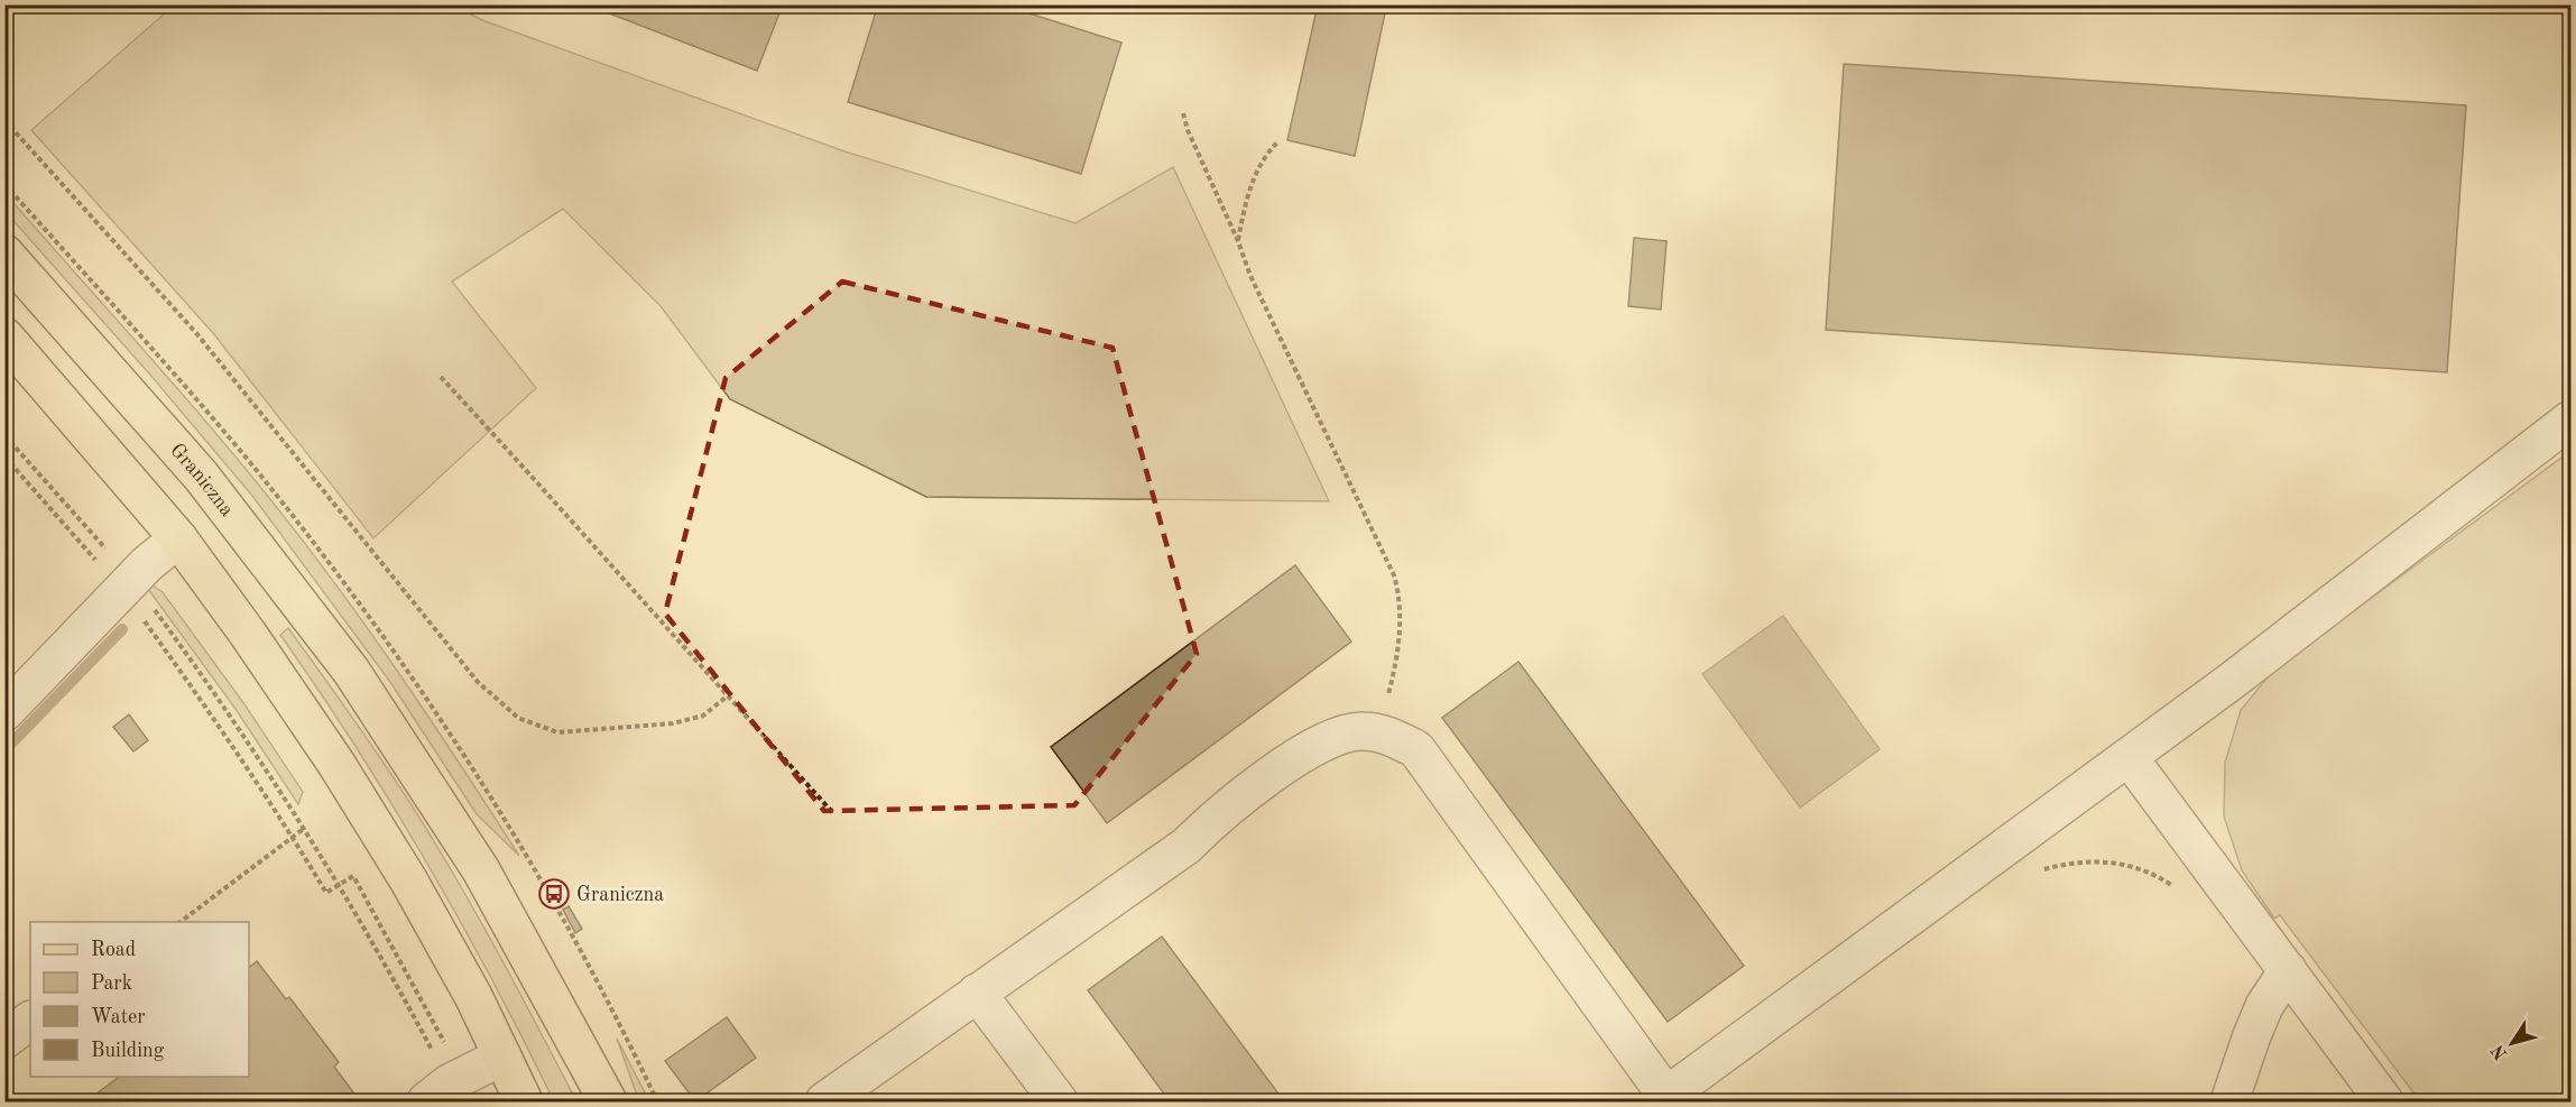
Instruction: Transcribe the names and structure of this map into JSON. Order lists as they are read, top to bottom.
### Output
{
  "streets": {
    "main road": ["Graniczna"]
  },
  "places": {
    "bus stop": ["Graniczna"]
  },
  "legend": [
    "Road",
    "Park",
    "Water",
    "Building"
  ],
  "north": "bottom left"
}
